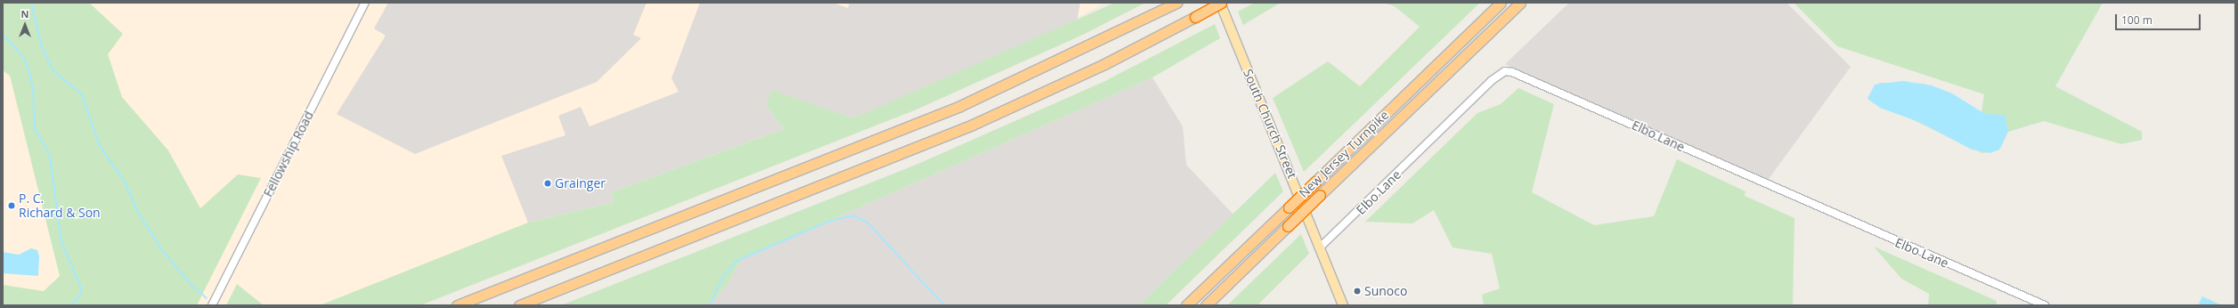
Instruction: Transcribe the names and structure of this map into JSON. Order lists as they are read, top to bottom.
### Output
{
  "streets": {
    "highway": ["New Jersey Turnpike"],
    "main road": ["South Church Street"],
    "street": ["Elbo Lane", "Fellowship Road"]
  },
  "crossings": [
    ["South Church Street", "Elbo Lane"]
  ],
  "places": ["Grainger", "P. C. Richard & Son", "Sunoco"],
  "scale_bar": "100 m",
  "north": "top"
}
